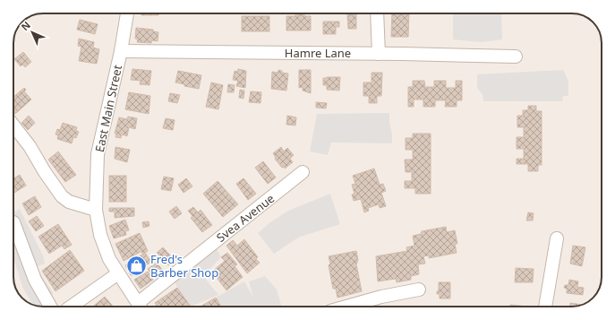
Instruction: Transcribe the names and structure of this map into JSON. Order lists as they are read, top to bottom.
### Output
{
  "streets": {
    "street": ["Hamre Lane", "East Main Street", "Svea Avenue"]
  },
  "crossings": [
    ["Hamre Lane", "East Main Street"],
    ["East Main Street", "Svea Avenue"]
  ],
  "places": {
    "shop": ["Fred's Barber Shop"]
  },
  "north": "top left"
}
